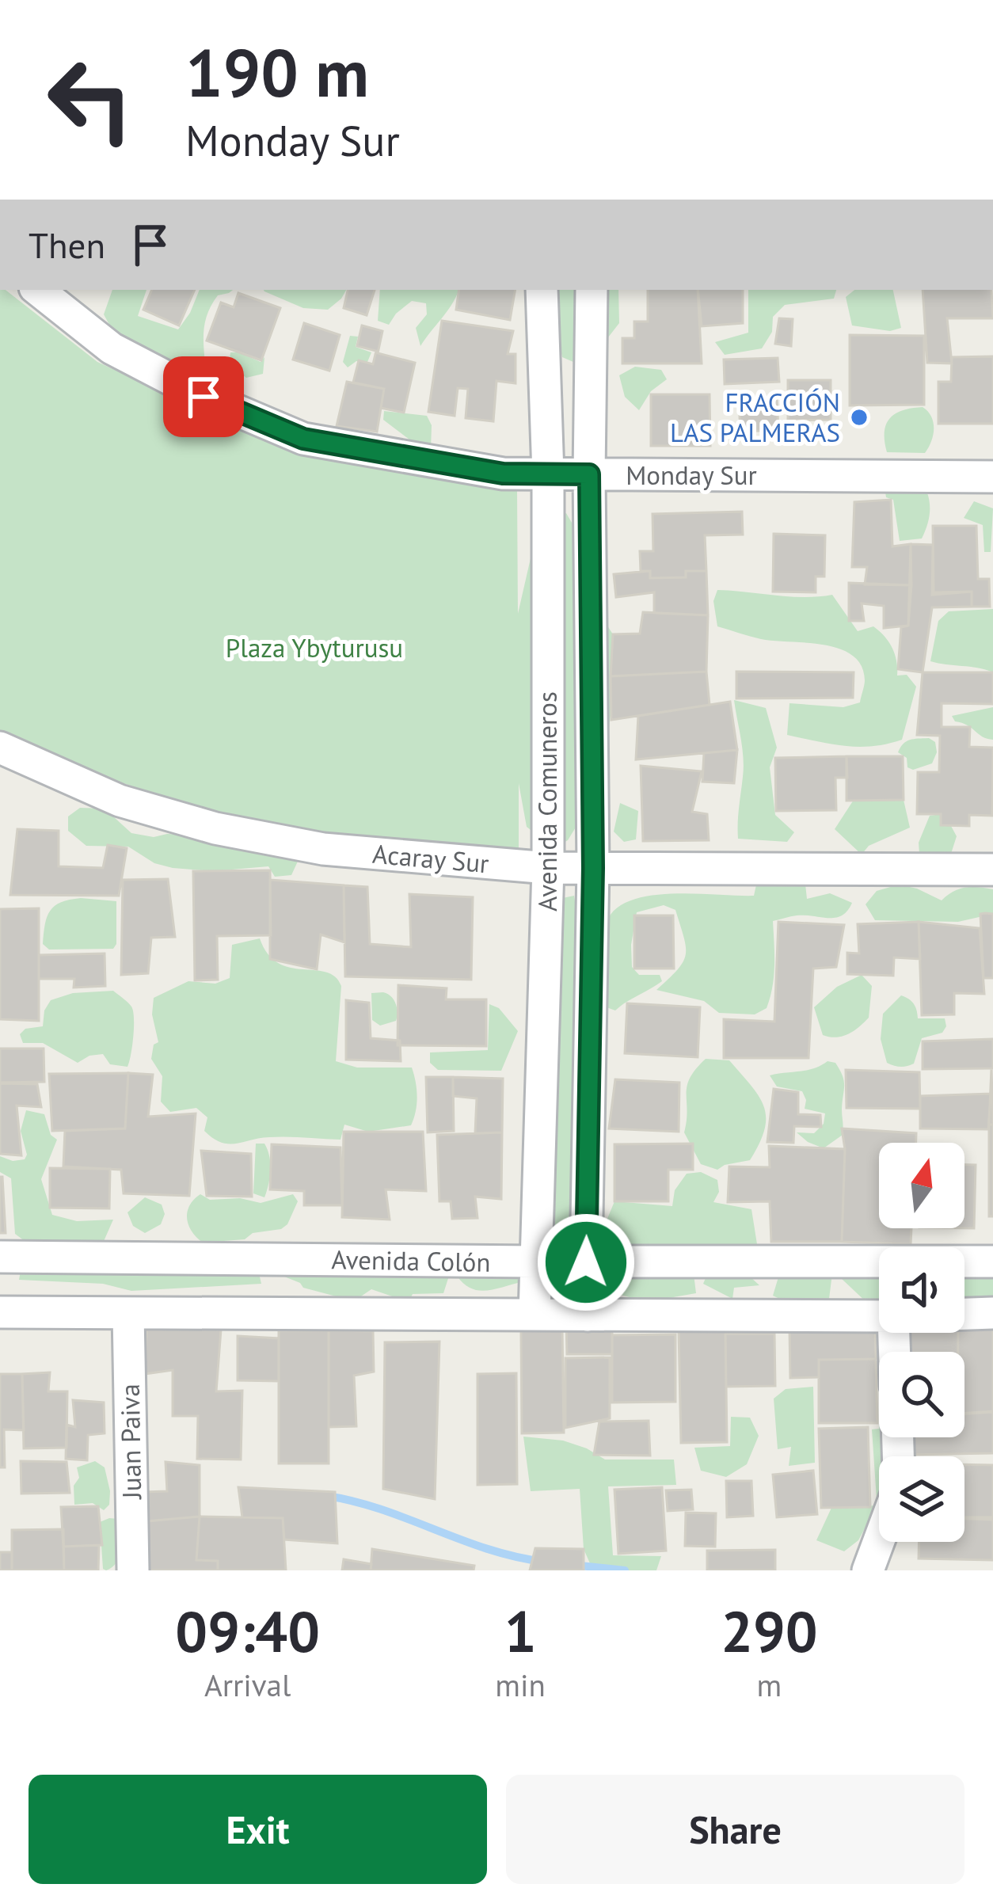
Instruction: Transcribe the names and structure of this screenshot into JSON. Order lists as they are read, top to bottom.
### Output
{
  "streets": {
    "street": [
      "Monday Sur",
      "Avenida Comuneros",
      "Acaray Sur",
      "Avenida Colón",
      "Juan Paiva"
    ]
  },
  "crossings": [
    ["Monday Sur", "Avenida Comuneros"],
    ["Avenida Comuneros", "Acaray Sur"],
    ["Avenida Comuneros", "Avenida Colón"],
    ["Avenida Colón", "Juan Paiva"]
  ],
  "parks": ["Plaza Ybyturusu"],
  "places": ["FRACCIÓN LAS PALMERAS"],
  "north": "top",
  "page": {
    "turn": ["190 m", "Monday Sur"],
    "then": "Then",
    "eta": [
      "09:40",
      "Arrival",
      "1",
      "min",
      "290",
      "m"
    ],
    "buttons": ["Exit", "Share"]
  }
}
